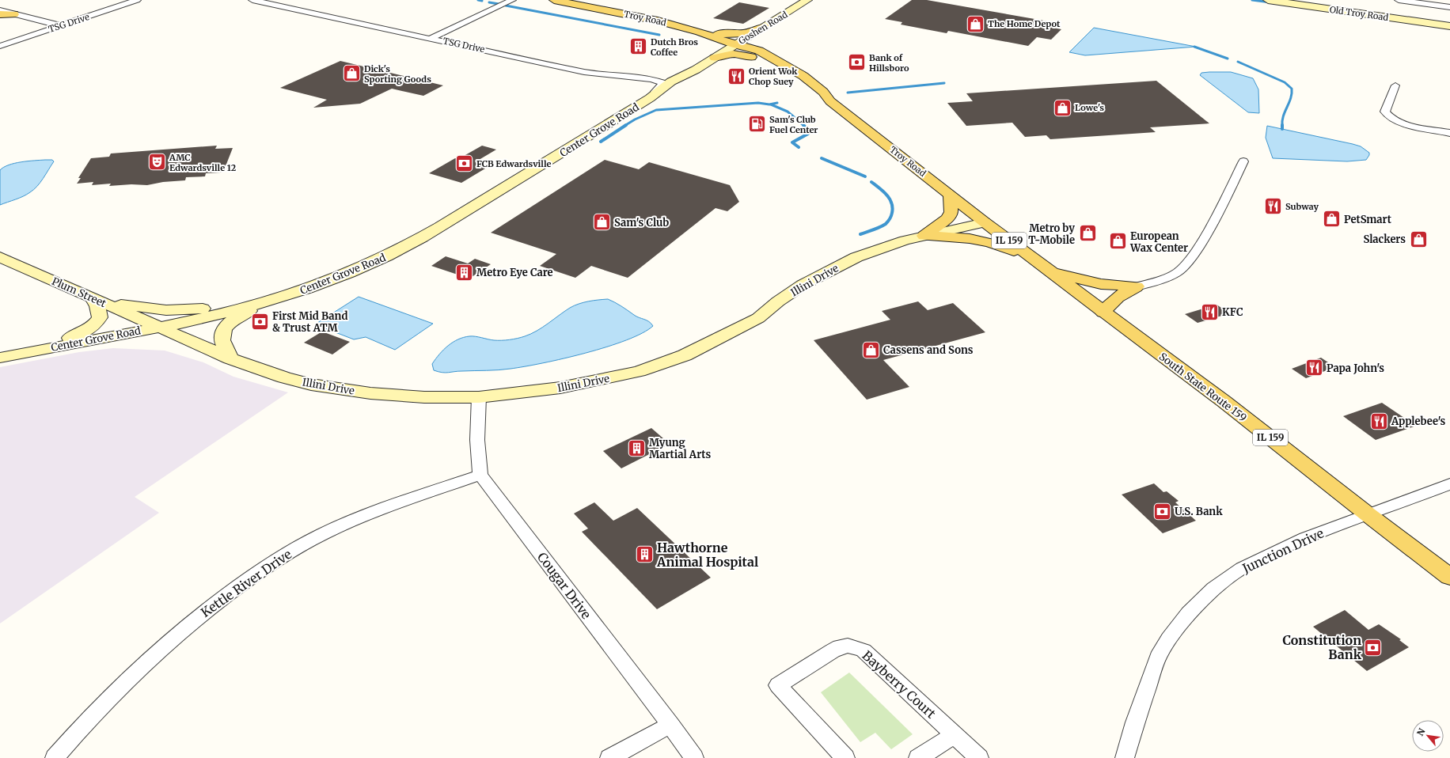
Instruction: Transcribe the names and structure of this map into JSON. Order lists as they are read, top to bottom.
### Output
{
  "streets": {
    "main road": [
      "Old Troy Road",
      "Troy Road",
      "Goshen Road",
      "Center Grove Road",
      "IL 159",
      "Illini Drive",
      "Plum Street",
      "South State Route 159"
    ],
    "street": [
      "TSG Drive",
      "Junction Drive",
      "Kettle River Drive",
      "Cougar Drive",
      "Bayberry Court"
    ]
  },
  "crossings": [
    ["Troy Road", "Goshen Road"],
    ["Troy Road", "Center Grove Road"],
    ["Troy Road", "Illini Drive"],
    ["Troy Road", "South State Route 159"],
    ["TSG Drive", "Center Grove Road"],
    ["Goshen Road", "Center Grove Road"],
    ["Center Grove Road", "Illini Drive"],
    ["Center Grove Road", "Plum Street"],
    ["Illini Drive", "Plum Street"],
    ["Illini Drive", "South State Route 159"],
    ["South State Route 159", "Junction Drive"],
    ["Kettle River Drive", "Cougar Drive"]
  ],
  "places": {
    "shop": [
      "The Home Depot",
      "Dick's Sporting Goods",
      "Lowe's",
      "PetSmart",
      "Sam's Club",
      "Metro by T-Mobile",
      "Slackers",
      "European Wax Center",
      "Cassens and Sons"
    ],
    "building": [
      "Dutch Bros Coffee",
      "Metro Eye Care",
      "Myung Martial Arts",
      "Hawthorne Animal Hospital"
    ],
    "bank": [
      "Bank of Hillsboro",
      "FCB Edwardsville",
      "First Mid Band & Trust ATM",
      "U.S. Bank",
      "Constitution Bank"
    ],
    "restaurant": [
      "Orient Wok Chop Suey",
      "Subway",
      "KFC",
      "Papa John's",
      "Applebee's"
    ],
    "fuel station": ["Sam's Club Fuel Center"],
    "theatre": ["AMC Edwardsville 12"]
  },
  "north": "top left"
}
